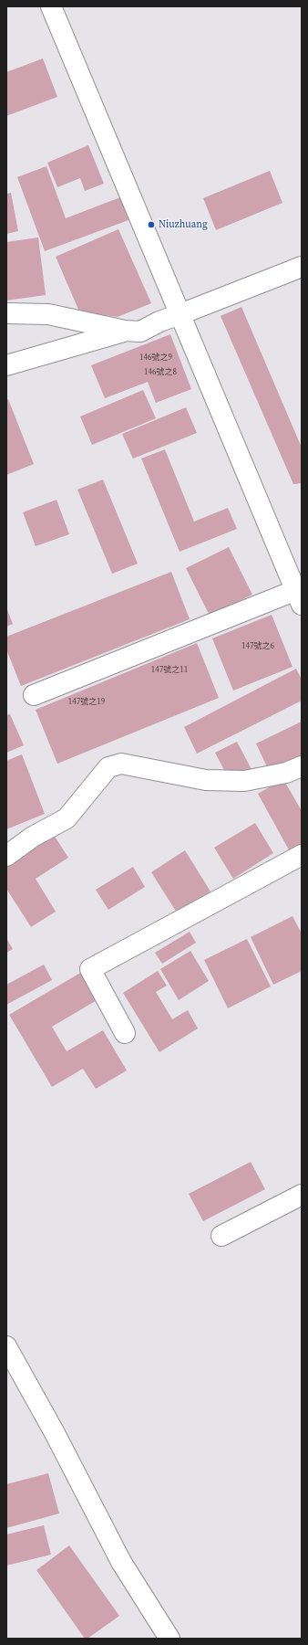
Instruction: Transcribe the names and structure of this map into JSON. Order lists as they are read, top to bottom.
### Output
{
  "places": ["Niuzhuang"],
  "house_numbers": [
    "146號之9",
    "146號之8",
    "147號之6",
    "147號之11",
    "147號之19"
  ]
}
